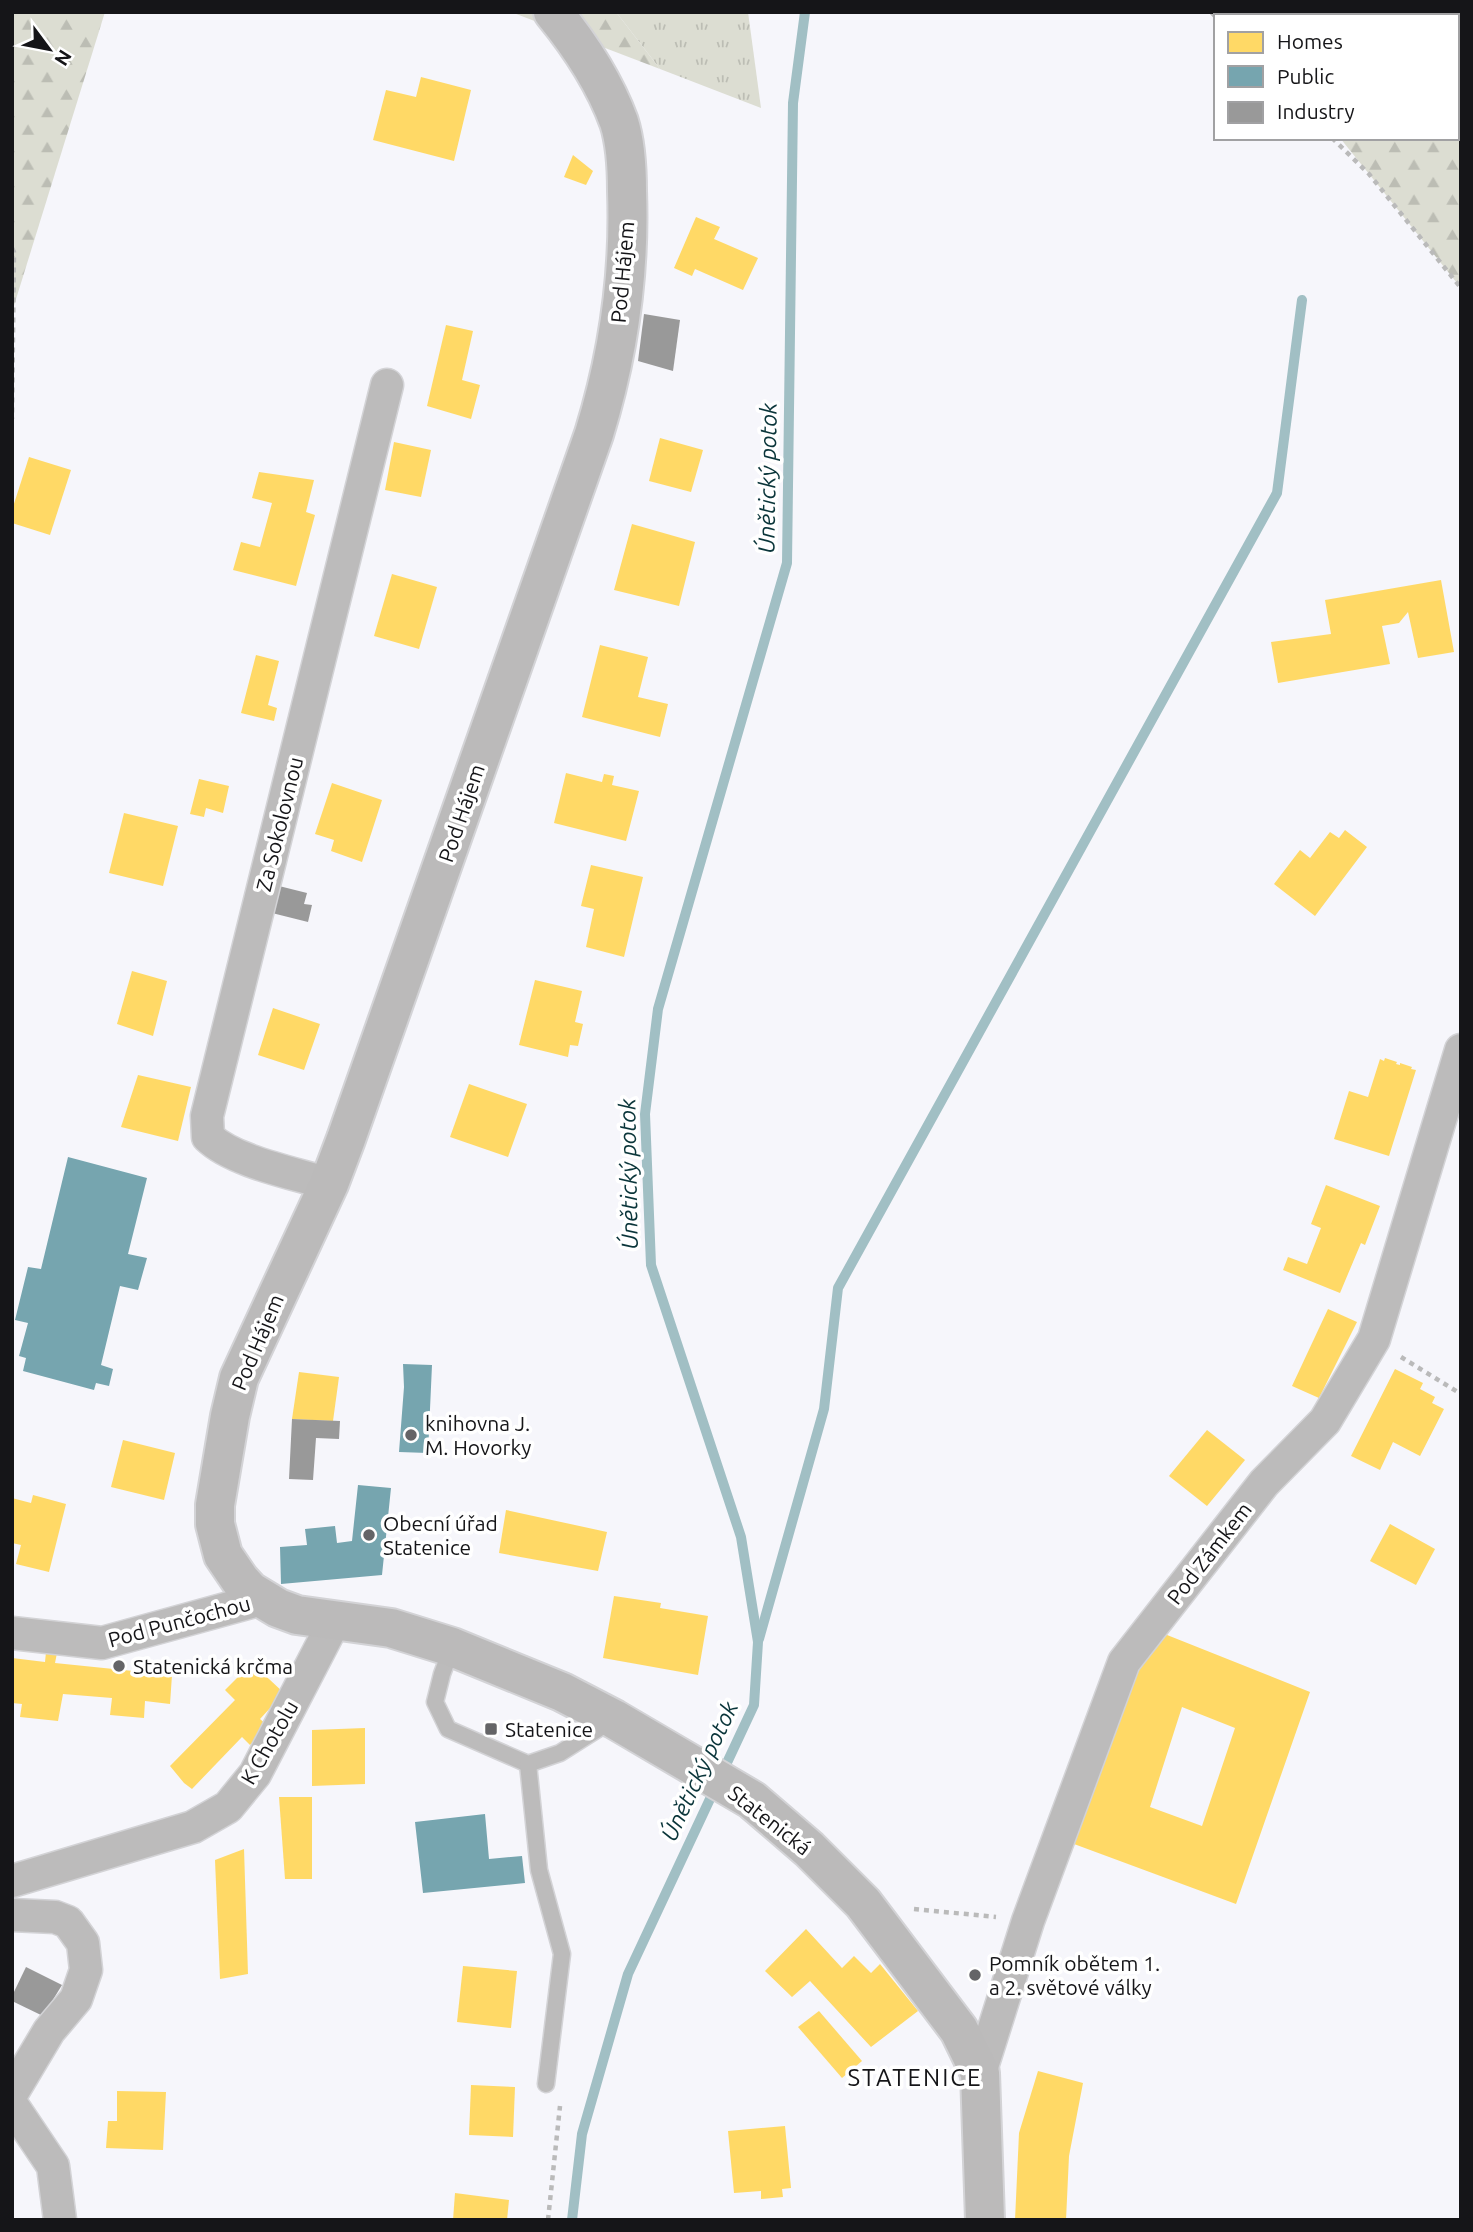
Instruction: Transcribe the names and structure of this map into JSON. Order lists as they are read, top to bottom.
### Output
{
  "streets": {
    "street": [
      "Pod Hájem",
      "Za Sokolovnou",
      "Pod Zámkem",
      "Pod Punčochou",
      "K Chotolu",
      "Statenická"
    ]
  },
  "crossings": [
    ["Pod Hájem", "Za Sokolovnou"],
    ["Pod Hájem", "Pod Punčochou"],
    ["Pod Hájem", "Statenická"],
    ["Pod Zámkem", "Statenická"],
    ["Pod Punčochou", "Statenická"],
    ["K Chotolu", "Statenická"]
  ],
  "districts": ["STATENICE"],
  "water": ["Únětický potok"],
  "places": {
    "other": [
      "knihovna J. M. Hovorky",
      "Obecní úřad Statenice",
      "Statenická krčma",
      "Pomník obětem 1. a 2. světové války"
    ],
    "transit": ["Statenice"]
  },
  "legend": ["Homes", "Public", "Industry"],
  "north": "bottom right"
}
